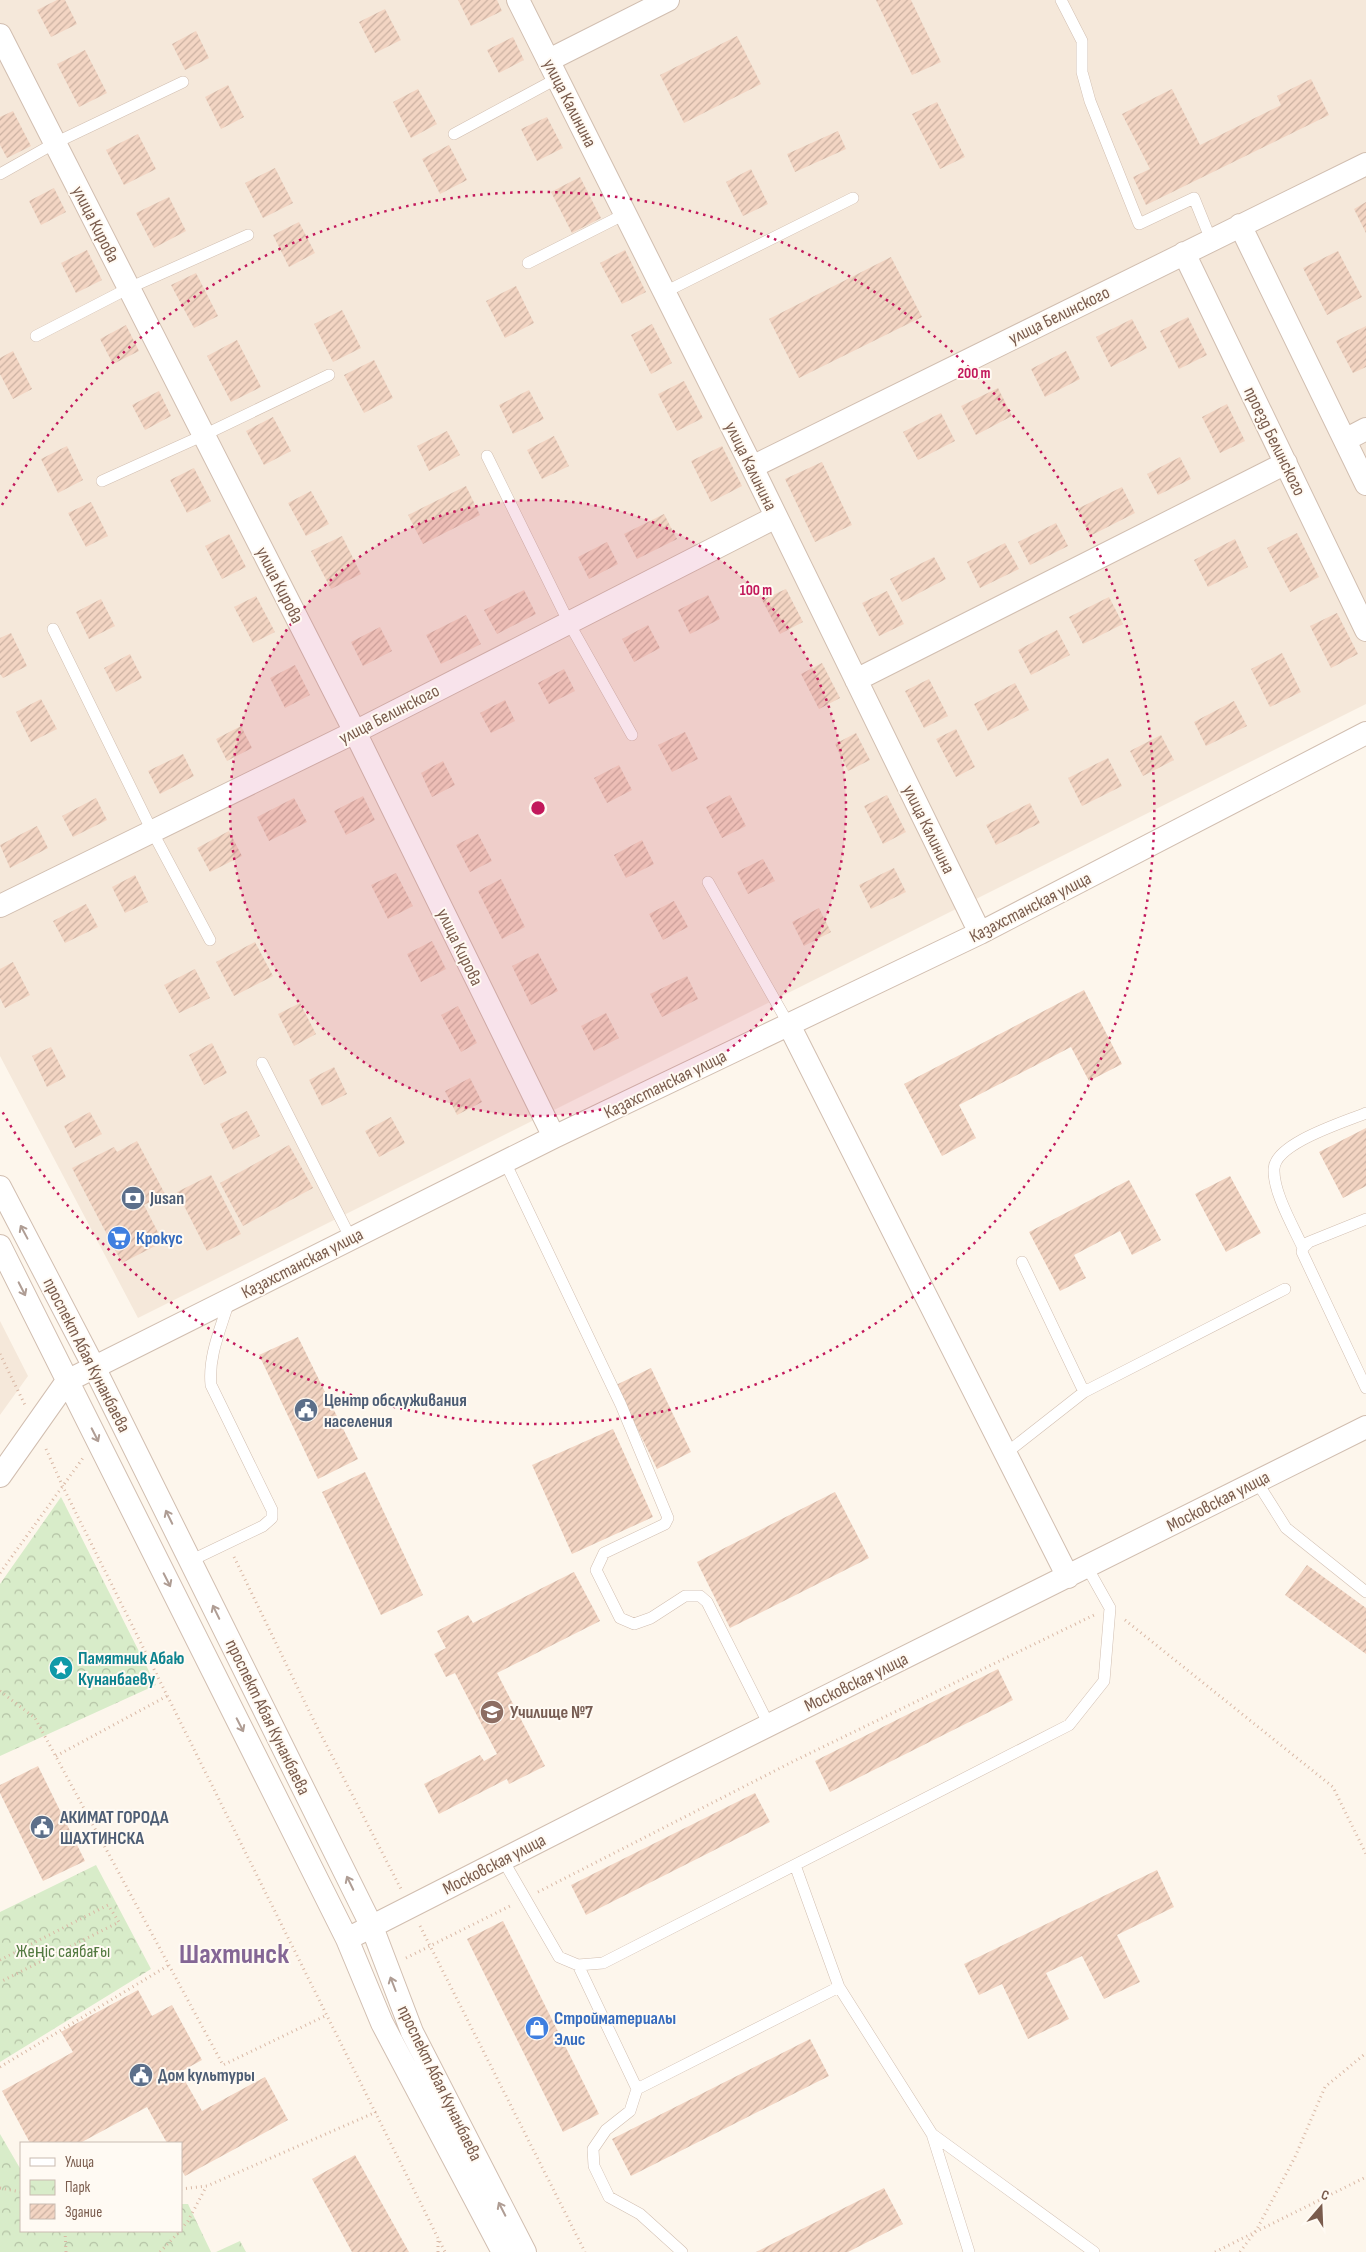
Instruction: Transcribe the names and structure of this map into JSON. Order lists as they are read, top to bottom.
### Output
{
  "streets": {
    "street": [
      "улица Калинина",
      "улица Кирова",
      "улица Белинского",
      "проезд Белинского",
      "Казахстанская улица",
      "проспект Абая Кунанбаева",
      "Московская улица"
    ]
  },
  "crossings": [
    ["улица Калинина", "улица Белинского"],
    ["улица Калинина", "Казахстанская улица"],
    ["улица Кирова", "улица Белинского"],
    ["улица Кирова", "Казахстанская улица"],
    ["улица Белинского", "проезд Белинского"],
    ["Казахстанская улица", "проспект Абая Кунанбаева"],
    ["проспект Абая Кунанбаева", "Московская улица"]
  ],
  "districts": ["Шахтинск"],
  "parks": ["Жеңіс саябағы"],
  "places": {
    "bank": ["Jusan"],
    "supermarket": ["Крокус"],
    "public building": ["Центр обслуживания населения", "АКИМАТ ГОРОДА ШАХТИНСКА", "Дом культуры"],
    "place": ["Памятник Абаю Кунанбаеву"],
    "school or university": ["Училище №7"],
    "shop": ["Стройматериалы Элис"]
  },
  "legend": ["Улица", "Парк", "Здание"],
  "north": "top",
  "rings": ["200 m", "100 m"]
}
